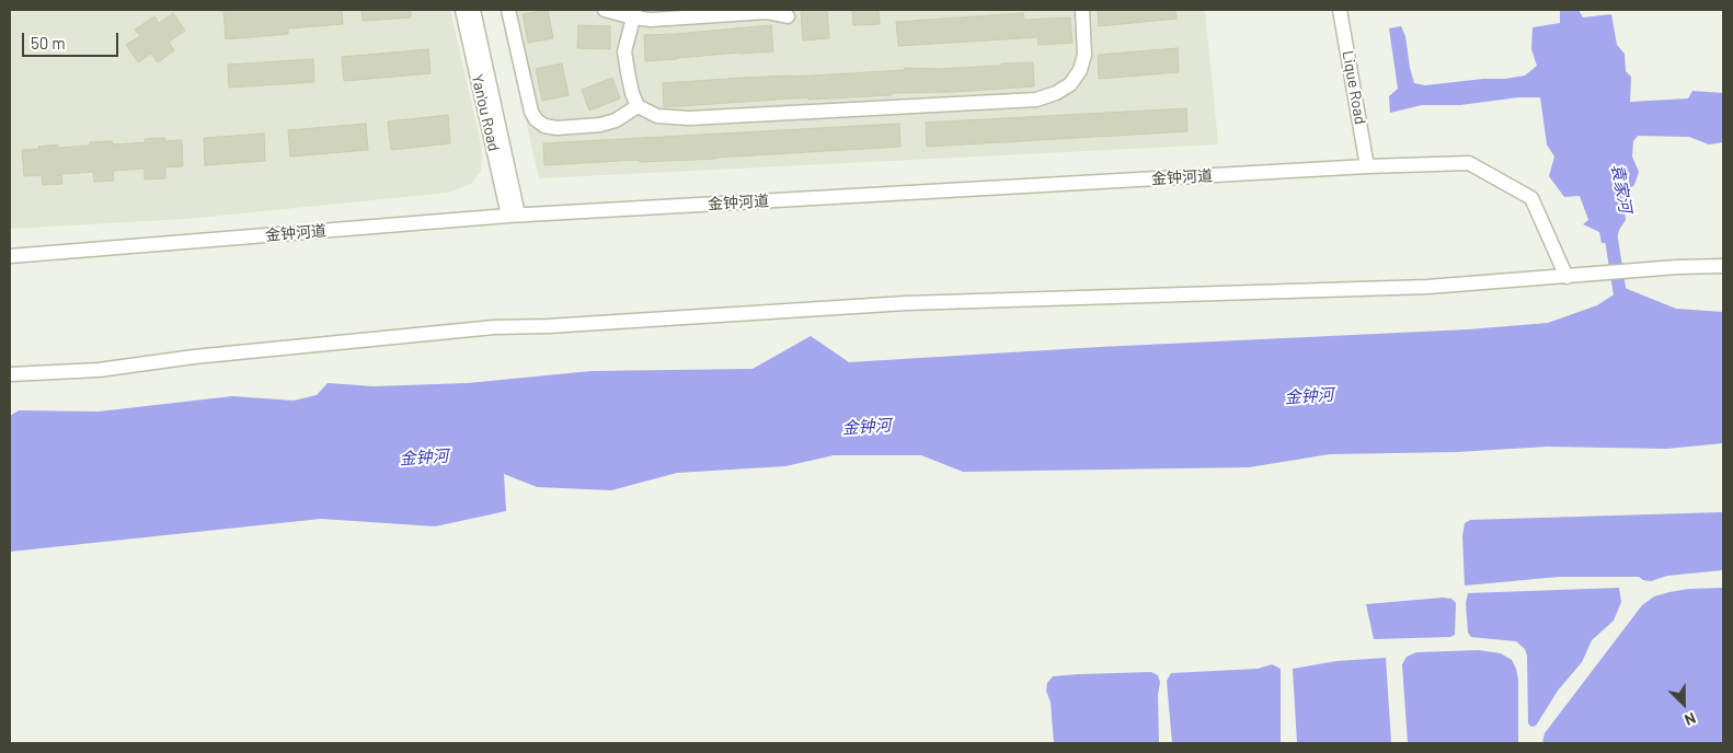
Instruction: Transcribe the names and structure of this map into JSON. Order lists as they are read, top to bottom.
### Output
{
  "streets": {
    "street": ["Lique Road", "Yan'ou Road", "金钟河道"]
  },
  "crossings": [
    ["Lique Road", "金钟河道"],
    ["Yan'ou Road", "金钟河道"]
  ],
  "water": ["袁家河", "金钟河"],
  "scale_bar": "50 m",
  "north": "bottom right"
}
